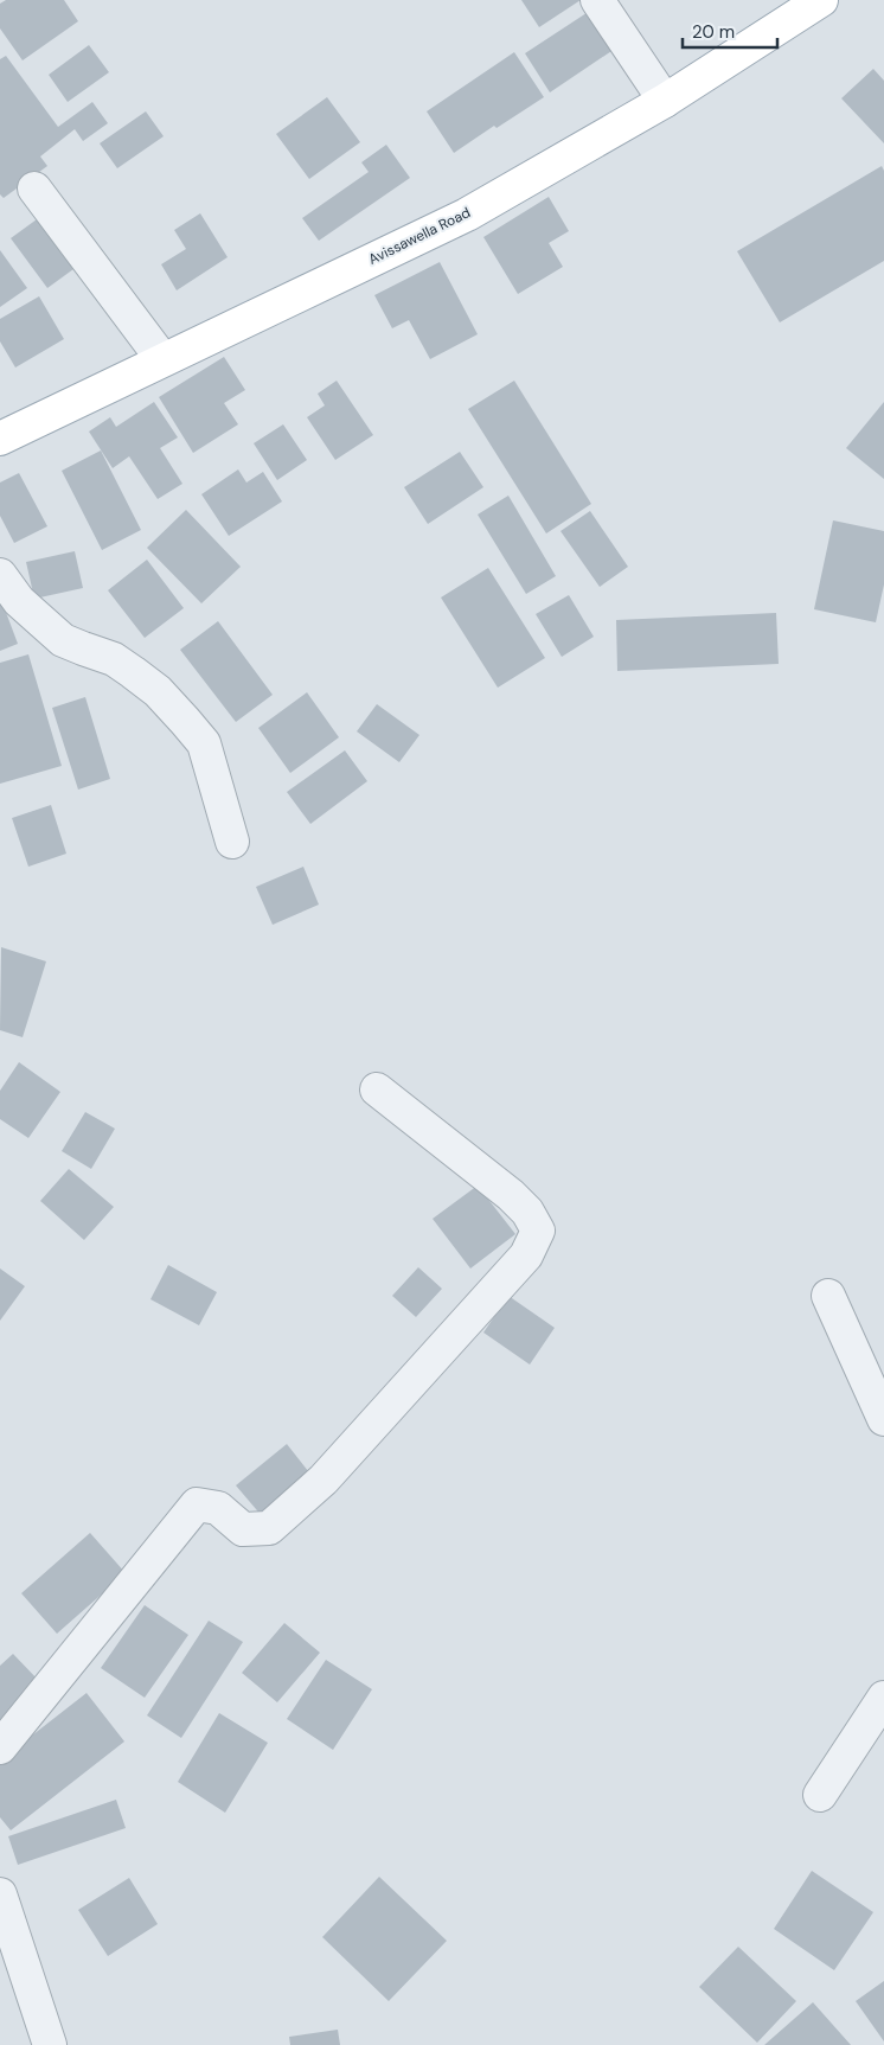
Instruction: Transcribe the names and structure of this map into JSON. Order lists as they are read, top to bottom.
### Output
{
  "streets": {
    "main road": ["Avissawella Road"]
  },
  "scale_bar": "20 m"
}
